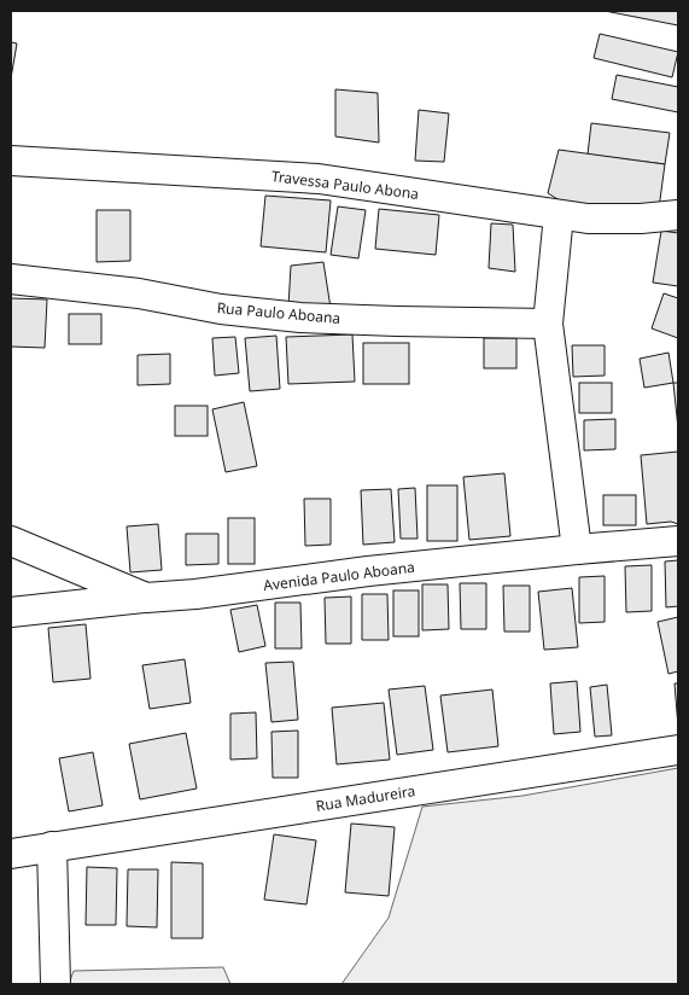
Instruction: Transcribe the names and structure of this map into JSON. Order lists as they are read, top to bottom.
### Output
{
  "streets": {
    "street": [
      "Travessa Paulo Abona",
      "Rua Paulo Aboana",
      "Avenida Paulo Aboana",
      "Rua Madureira"
    ]
  }
}
